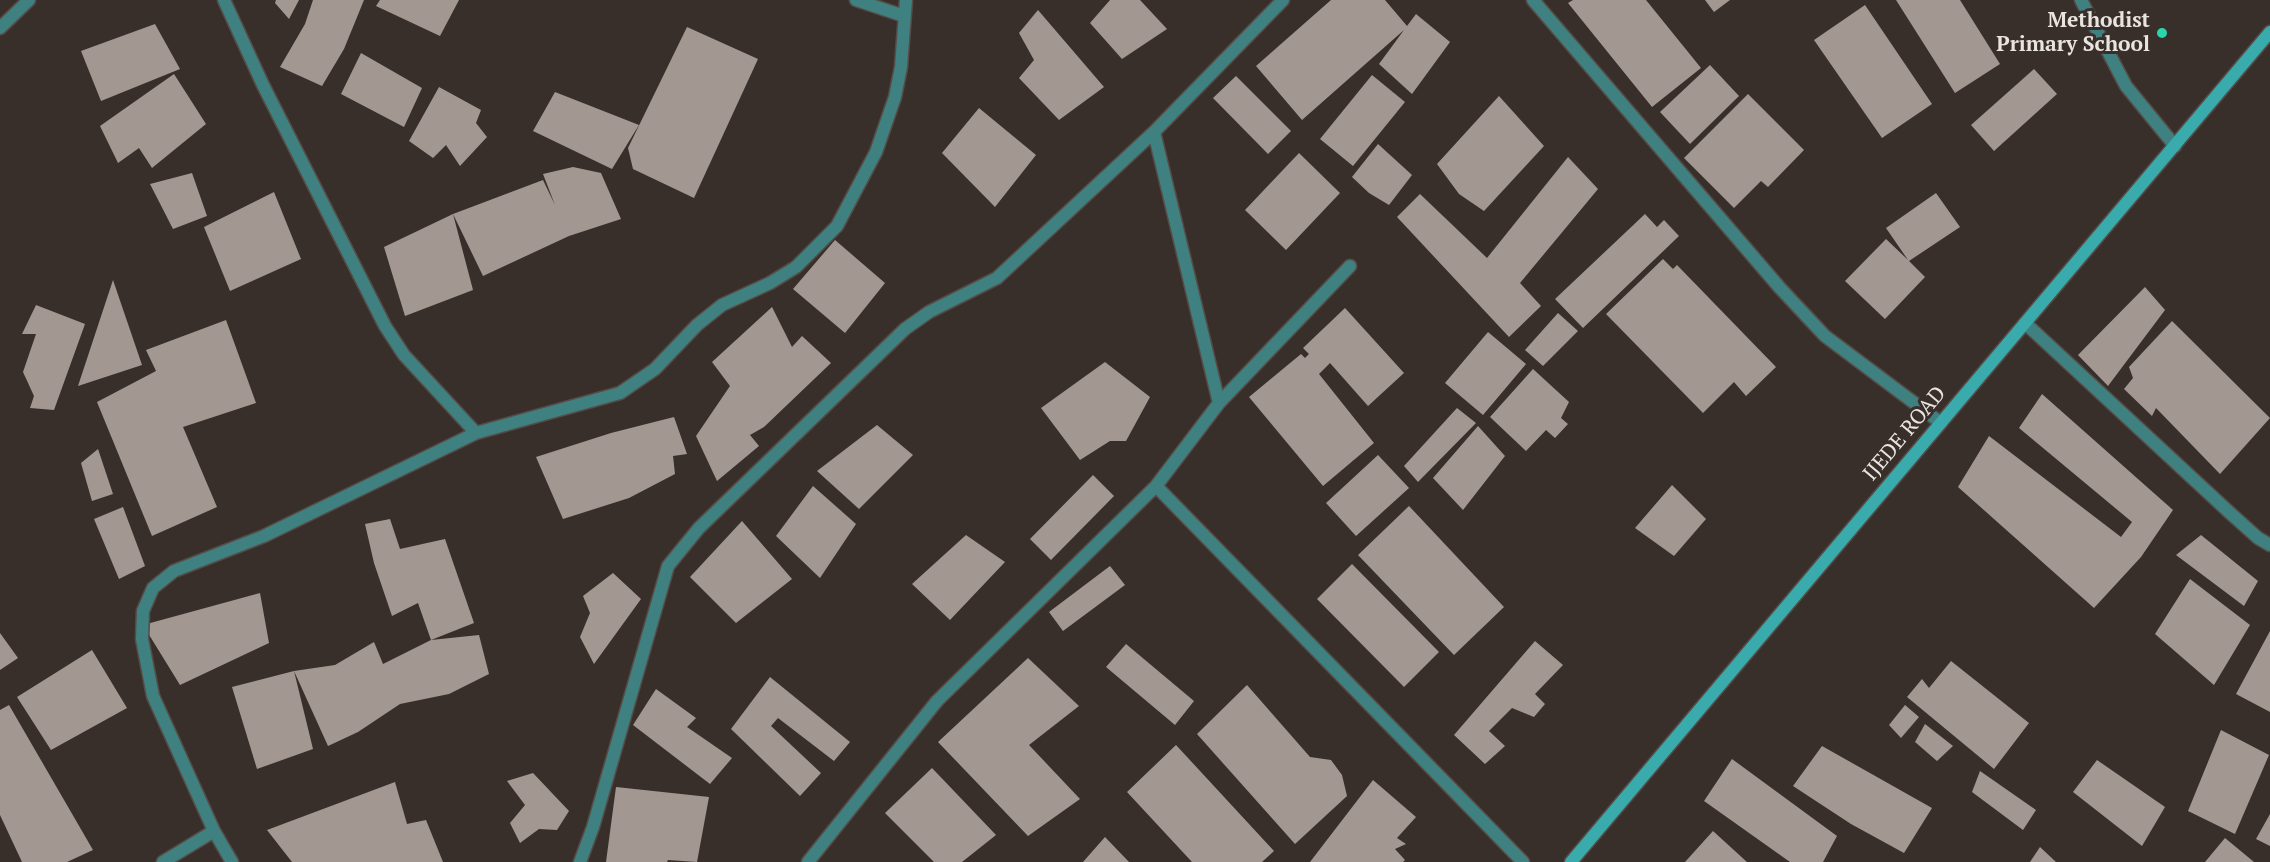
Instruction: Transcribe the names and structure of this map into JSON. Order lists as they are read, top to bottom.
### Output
{
  "streets": {
    "main road": ["IJEDE ROAD"]
  },
  "places": ["Methodist Primary School"]
}
